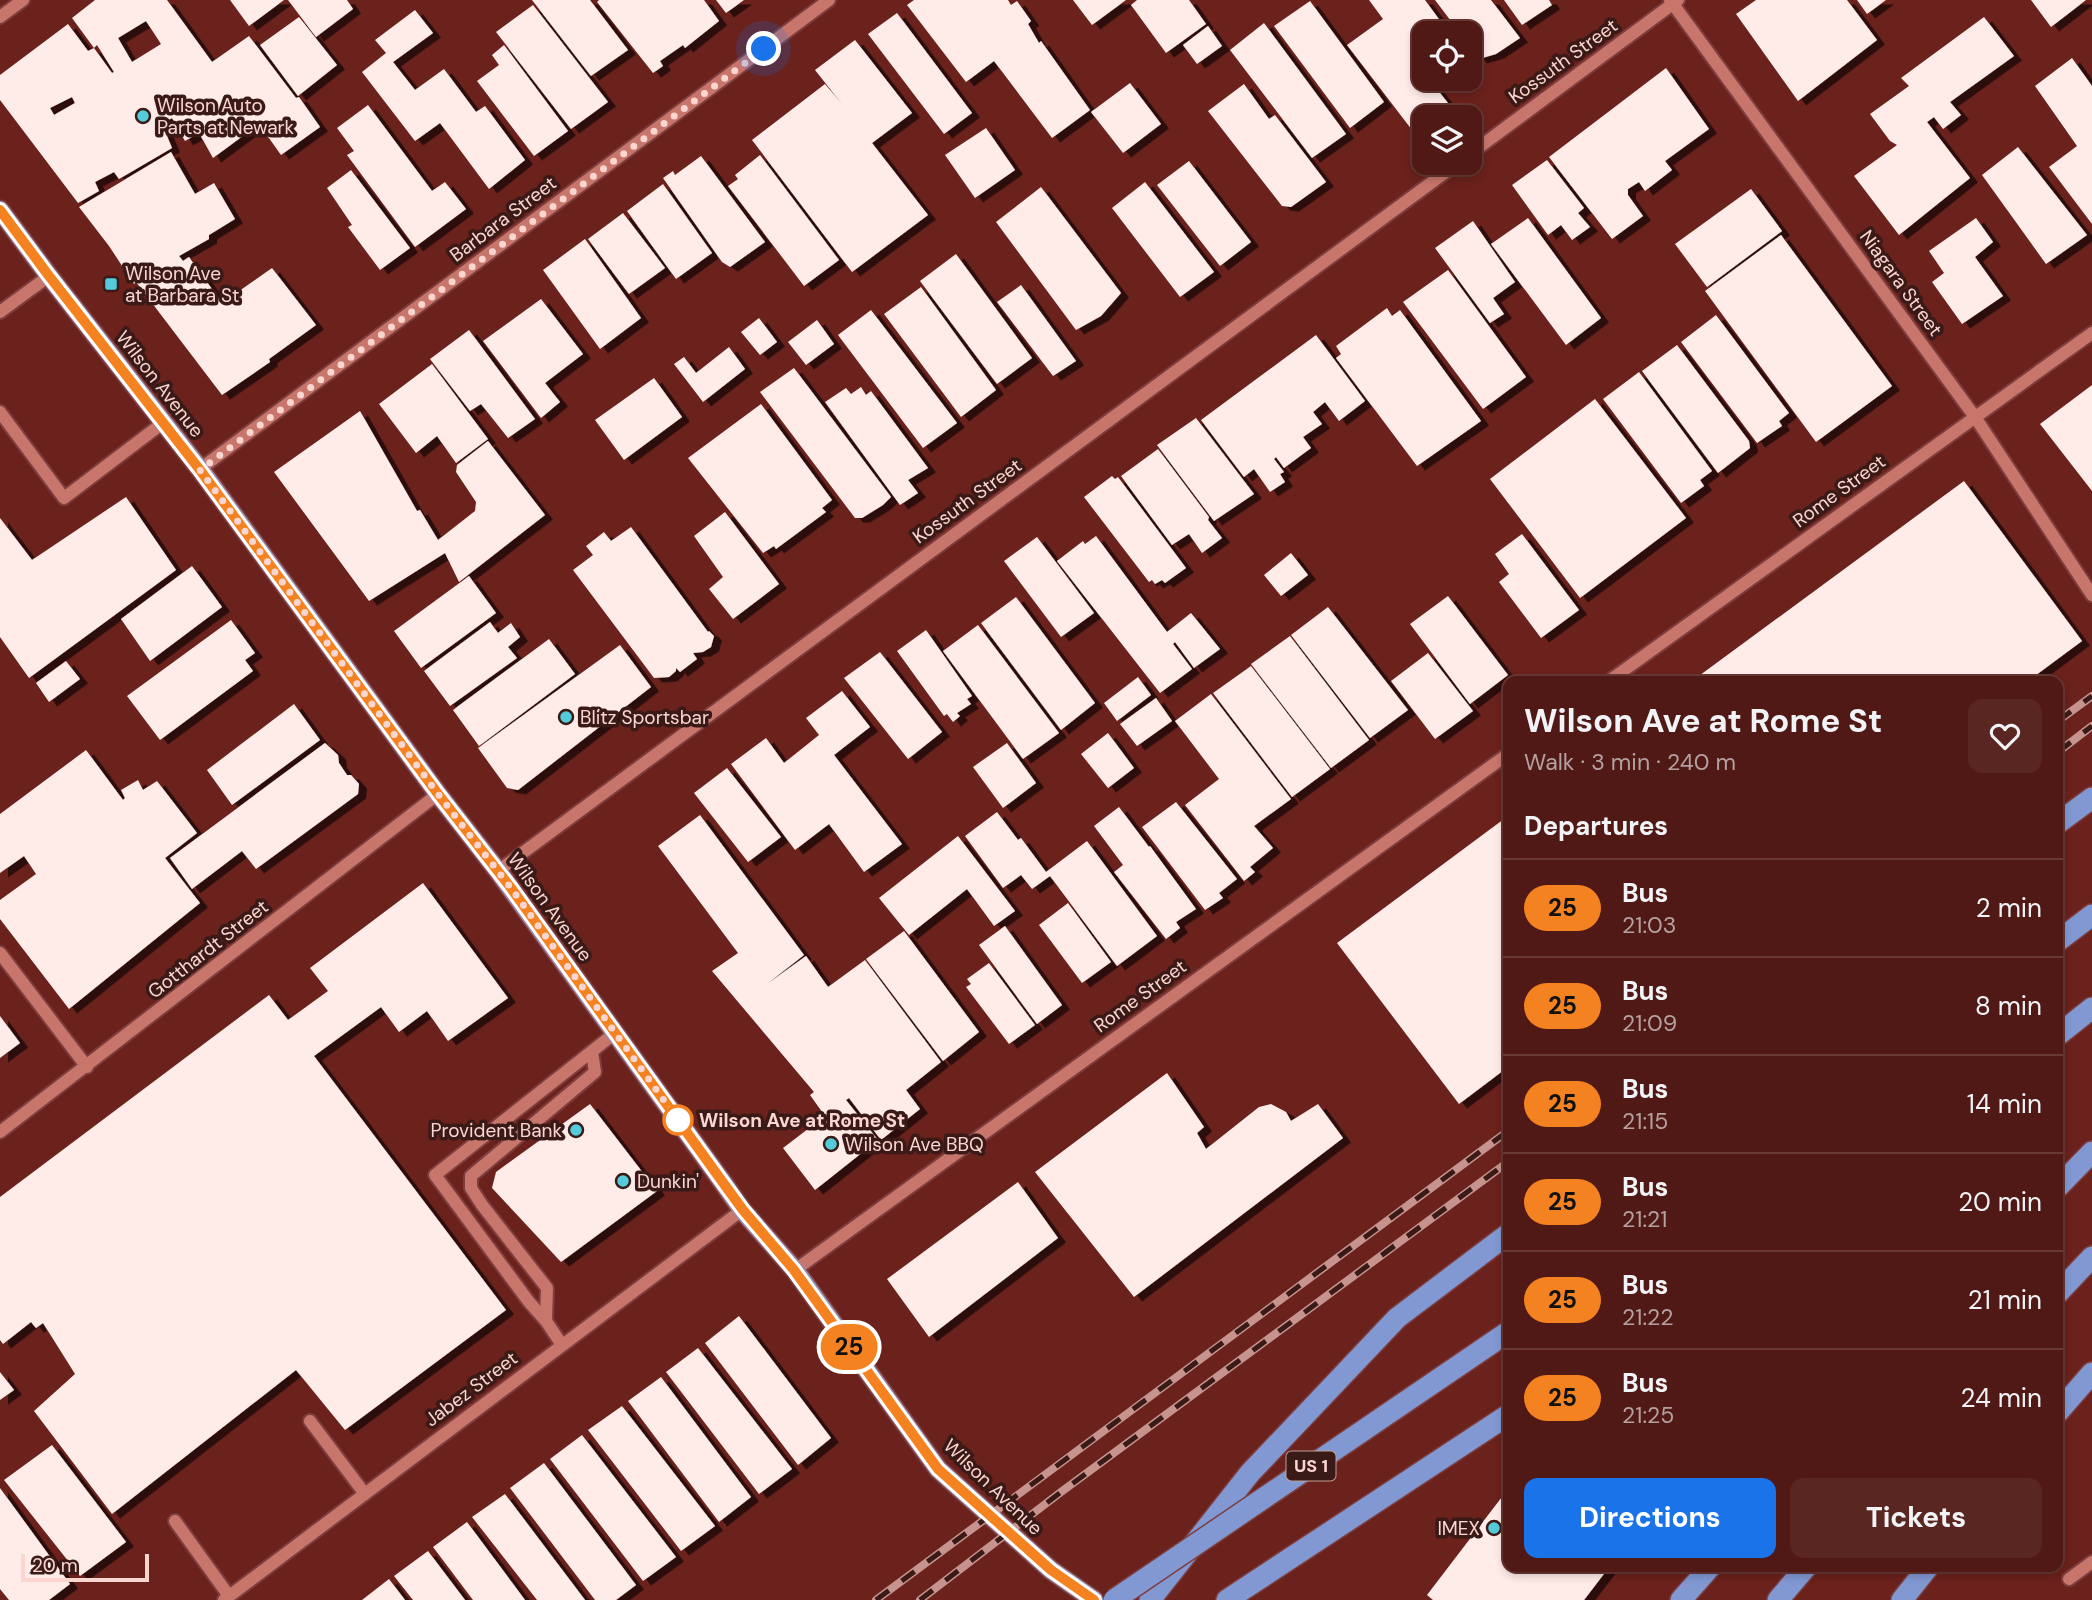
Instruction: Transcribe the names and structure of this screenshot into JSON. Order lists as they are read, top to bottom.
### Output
{
  "streets": {
    "highway": ["US 1"],
    "main road": ["Wilson Avenue"],
    "street": [
      "Kossuth Street",
      "Barbara Street",
      "Niagara Street",
      "Rome Street",
      "Gotthardt Street",
      "Jabez Street"
    ]
  },
  "crossings": [
    ["Kossuth Street", "Niagara Street"],
    ["Kossuth Street", "Wilson Avenue"],
    ["Barbara Street", "Wilson Avenue"],
    ["Niagara Street", "Rome Street"],
    ["Wilson Avenue", "Rome Street"],
    ["Wilson Avenue", "Gotthardt Street"],
    ["Wilson Avenue", "Jabez Street"]
  ],
  "places": {
    "other": [
      "Wilson Auto Parts at Newark",
      "Blitz Sportsbar",
      "Wilson Ave at Rome St",
      "Provident Bank",
      "Wilson Ave BBQ",
      "Dunkin'",
      "IMEX"
    ],
    "transit": ["Wilson Ave at Barbara St"]
  },
  "lines": ["bus line 25"],
  "scale_bar": "20 m",
  "page": {
    "on_map": "25",
    "heading": [
      ["Wilson Ave at Rome St", "Walk · 3 min · 240 m"],
      "Departures"
    ],
    "list": [
      {
        "mark": "25",
        "name": "Bus",
        "note": "21:03",
        "value": "2 min"
      },
      {
        "mark": "25",
        "name": "Bus",
        "note": "21:09",
        "value": "8 min"
      },
      {
        "mark": "25",
        "name": "Bus",
        "note": "21:15",
        "value": "14 min"
      },
      {
        "mark": "25",
        "name": "Bus",
        "note": "21:21",
        "value": "20 min"
      },
      {
        "mark": "25",
        "name": "Bus",
        "note": "21:22",
        "value": "21 min"
      },
      {
        "mark": "25",
        "name": "Bus",
        "note": "21:25",
        "value": "24 min"
      }
    ],
    "buttons": ["Directions", "Tickets"],
    "scale": "20 m"
  }
}
